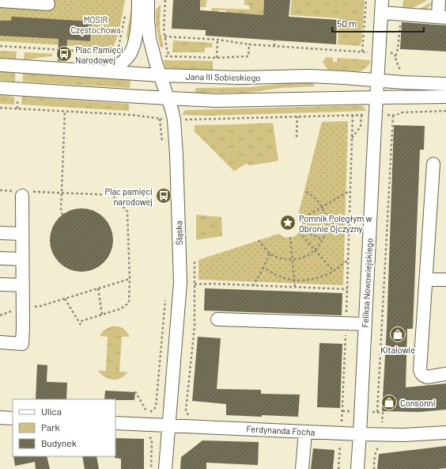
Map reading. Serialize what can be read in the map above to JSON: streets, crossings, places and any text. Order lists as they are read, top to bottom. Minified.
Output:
{"streets":{"street":["Jana III Sobieskiego","Śląska","Feliksa Nowowiejskiego","Ferdynanda Focha"]},"crossings":[["Jana III Sobieskiego","Śląska"],["Jana III Sobieskiego","Feliksa Nowowiejskiego"],["Śląska","Ferdynanda Focha"],["Feliksa Nowowiejskiego","Ferdynanda Focha"]],"parks":["MOSIR Częstochowa"],"places":{"bus stop":["Plac Pamięci Narodowej","Plac pamięci narodowej"],"place":["Pomnik Poległym w Obronie Ojczyzny"],"shop":["Kitalowie","Consonni"]},"legend":["Ulica","Park","Budynek"],"scale_bar":"50 m"}
